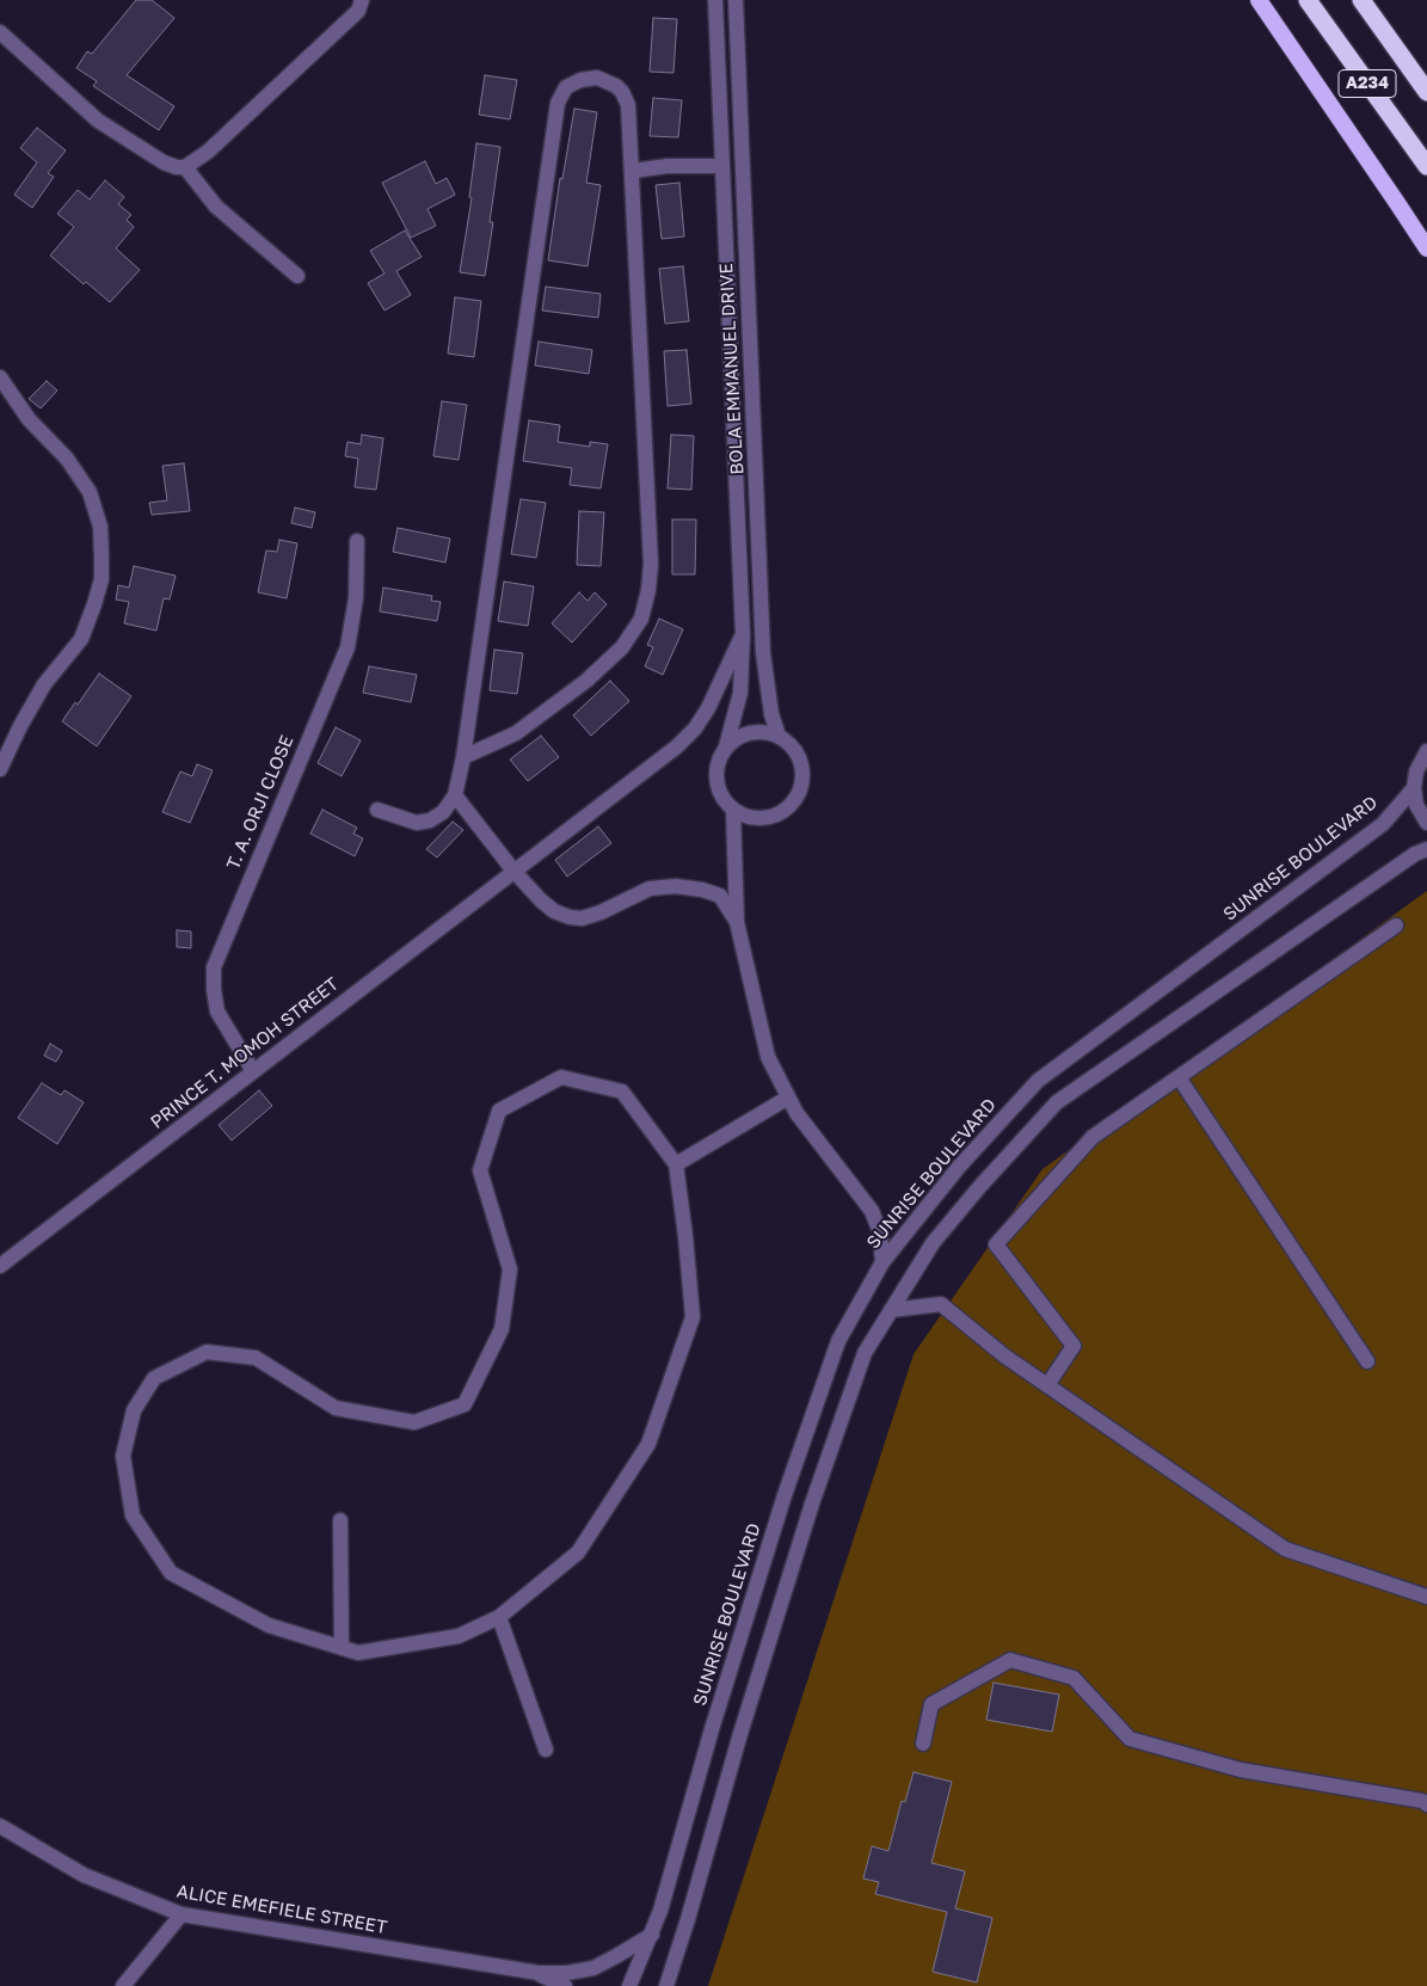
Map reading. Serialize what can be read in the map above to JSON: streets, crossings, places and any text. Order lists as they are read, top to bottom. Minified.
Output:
{"streets":{"highway":["A234"],"street":["BOLA EMMANUEL DRIVE","T. A. ORJI CLOSE","SUNRISE BOULEVARD","PRINCE T. MOMOH STREET","ALICE EMEFIELE STREET"]},"crossings":[["BOLA EMMANUEL DRIVE","PRINCE T. MOMOH STREET"],["T. A. ORJI CLOSE","PRINCE T. MOMOH STREET"],["SUNRISE BOULEVARD","ALICE EMEFIELE STREET"]]}
